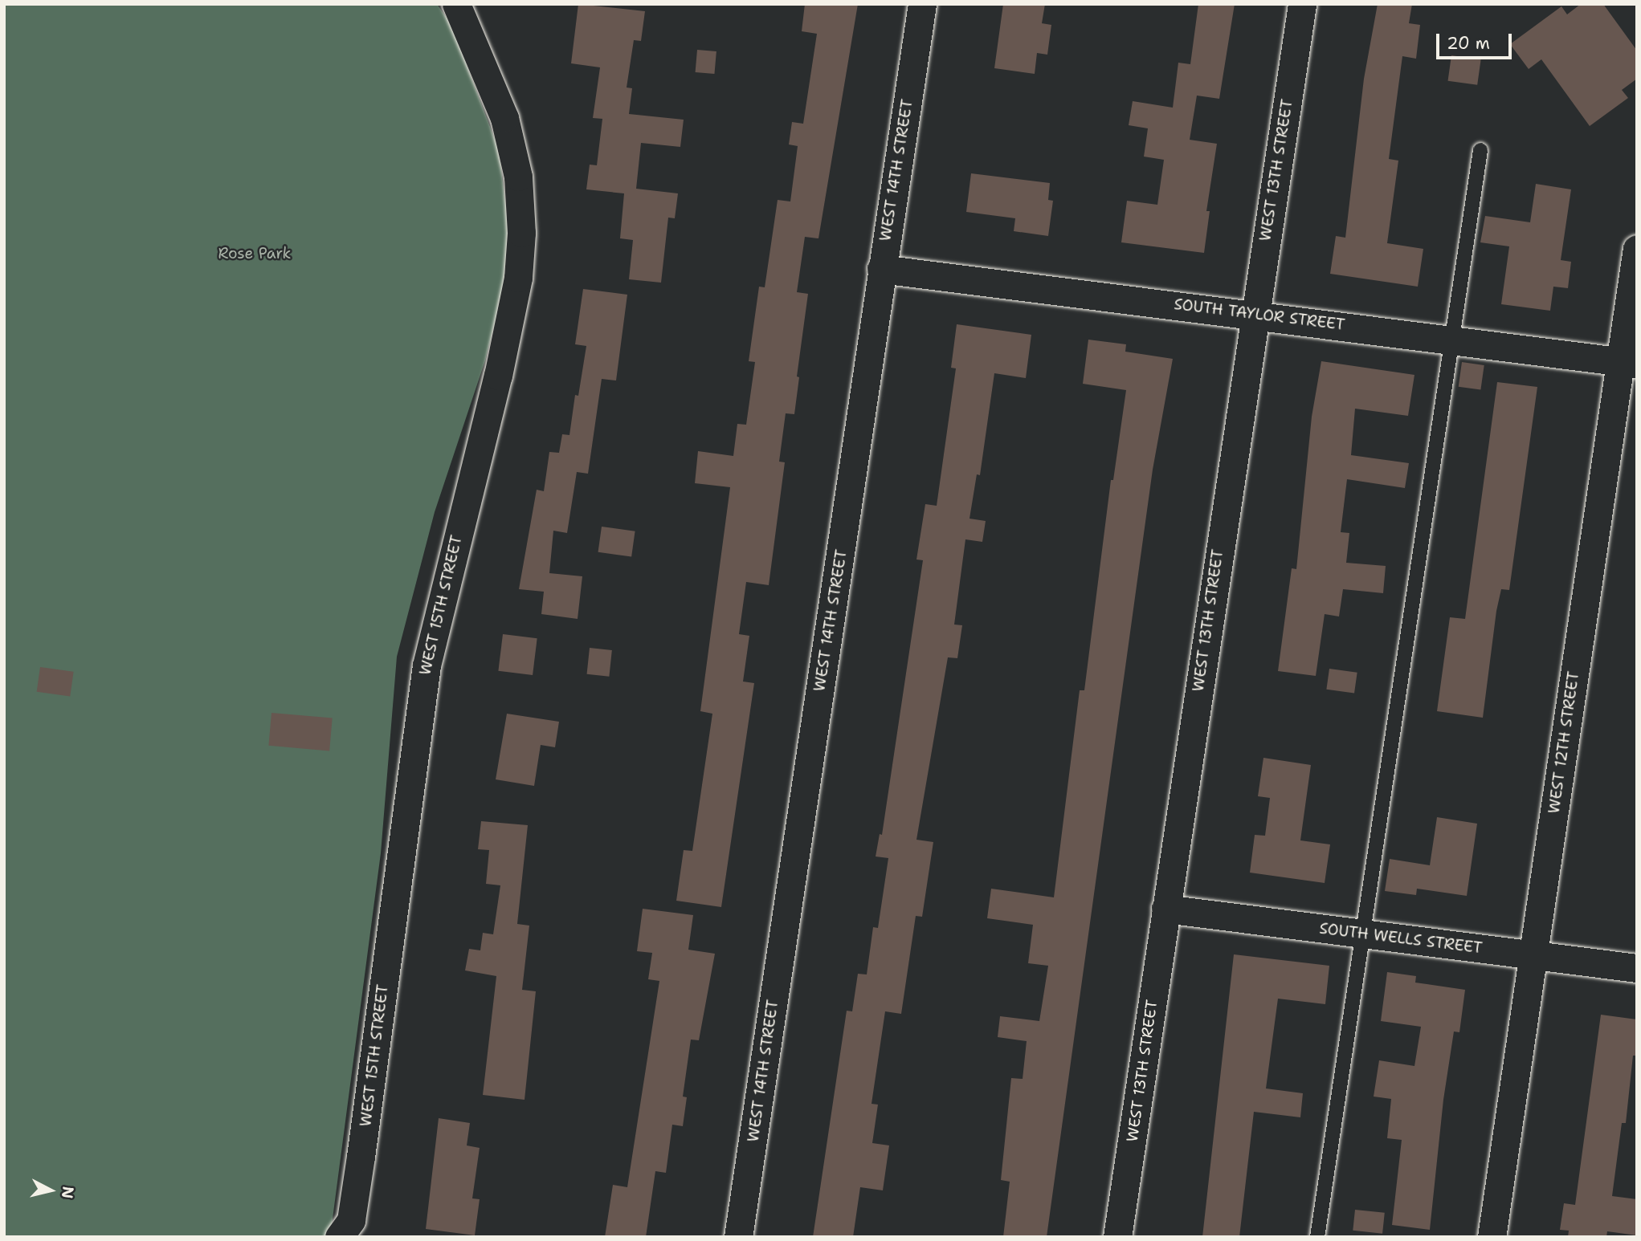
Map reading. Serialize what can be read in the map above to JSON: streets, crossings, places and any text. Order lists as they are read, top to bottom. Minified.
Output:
{"streets":{"street":["WEST 14TH STREET","WEST 13TH STREET","SOUTH TAYLOR STREET","WEST 15TH STREET","WEST 12TH STREET","SOUTH WELLS STREET"]},"crossings":[["WEST 14TH STREET","SOUTH TAYLOR STREET"],["WEST 13TH STREET","SOUTH TAYLOR STREET"],["WEST 13TH STREET","SOUTH WELLS STREET"],["SOUTH TAYLOR STREET","WEST 12TH STREET"],["WEST 12TH STREET","SOUTH WELLS STREET"]],"parks":["Rose Park"],"scale_bar":"20 m","north":"right"}
